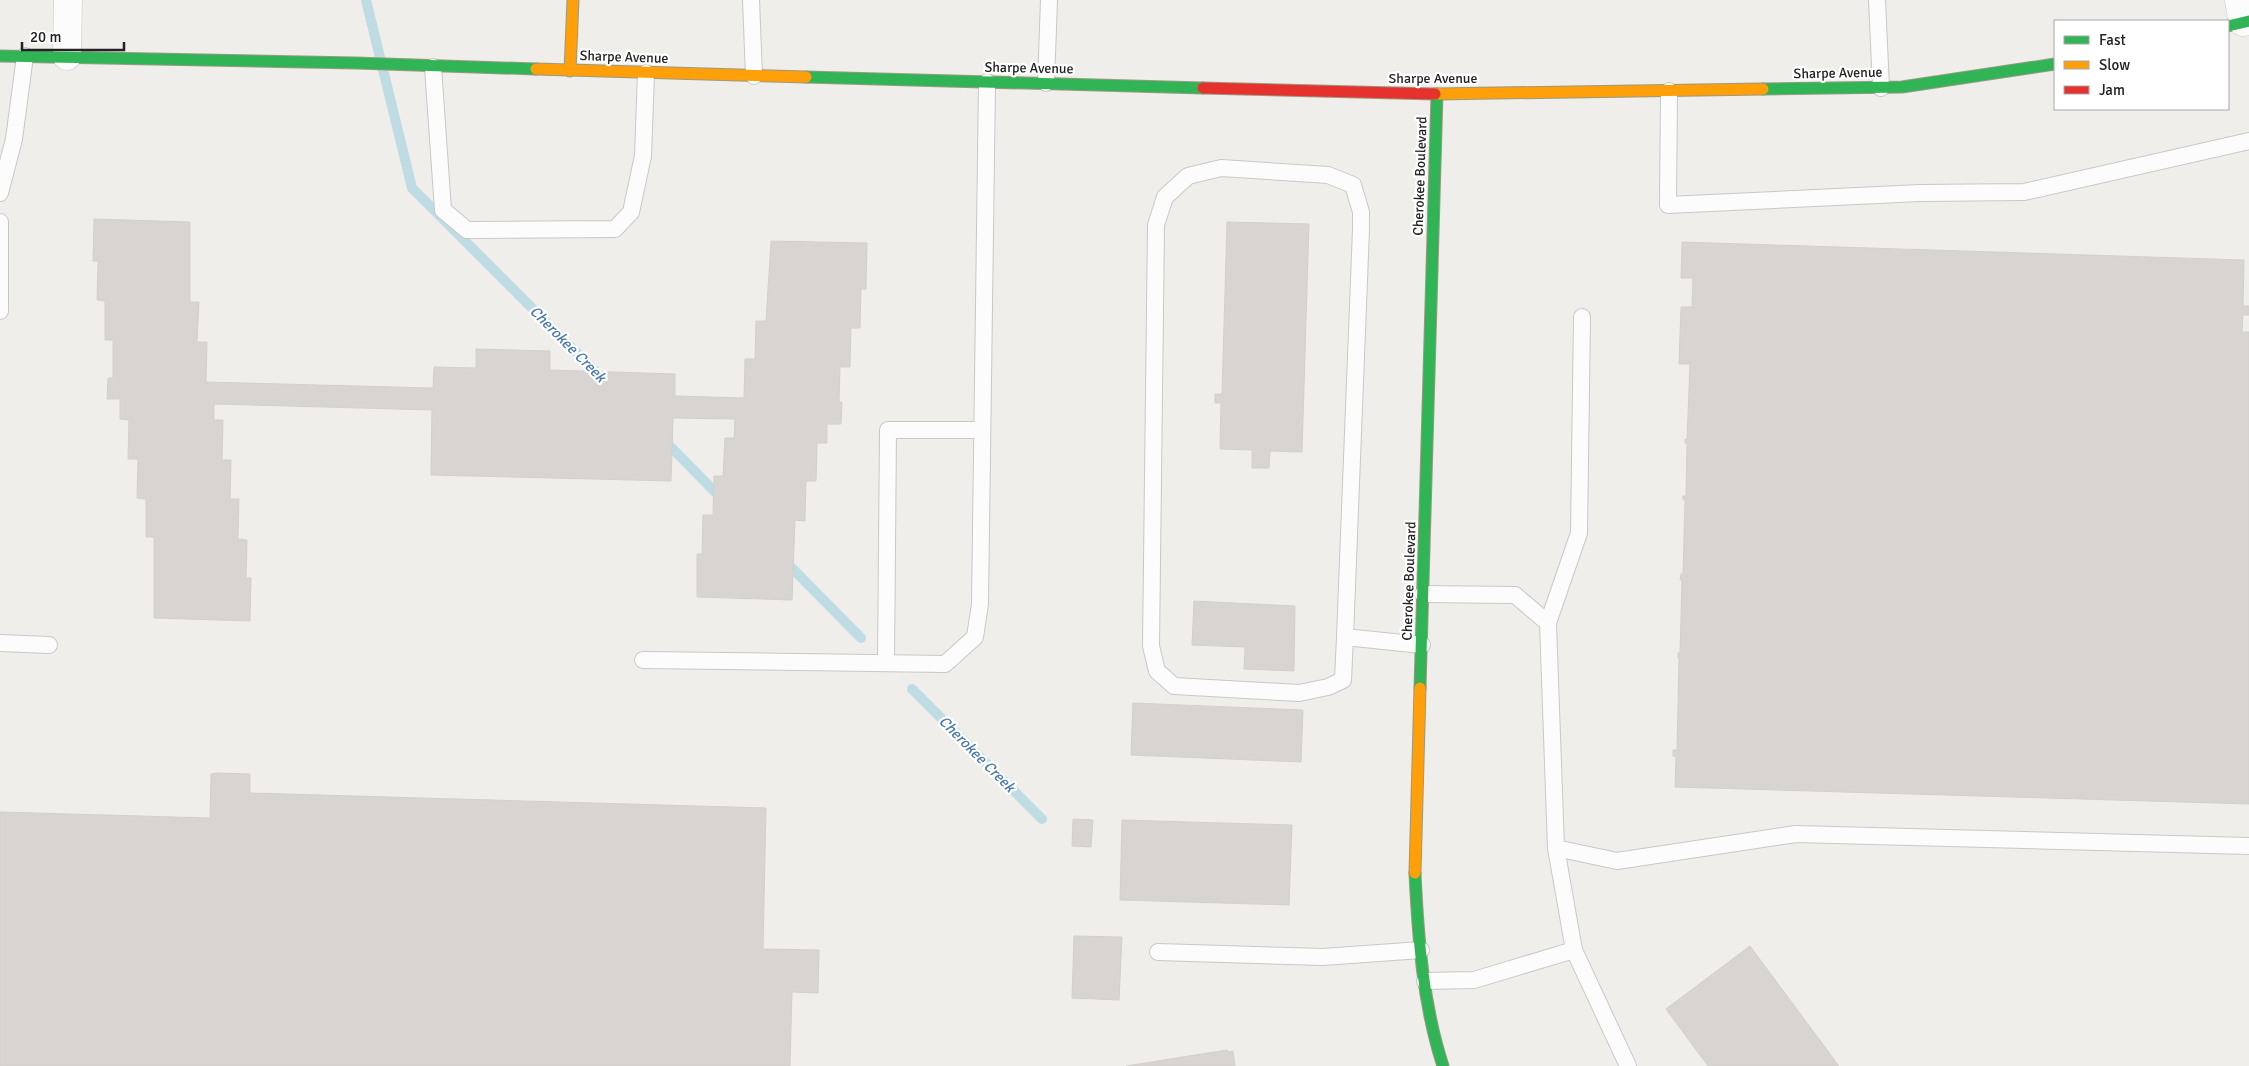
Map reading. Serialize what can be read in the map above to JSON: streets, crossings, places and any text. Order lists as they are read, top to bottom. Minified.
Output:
{"streets":{"street":["Sharpe Avenue","Cherokee Boulevard"]},"crossings":[["Sharpe Avenue","Cherokee Boulevard"]],"water":["Cherokee Creek"],"legend":["Fast","Slow","Jam"],"scale_bar":"20 m"}
